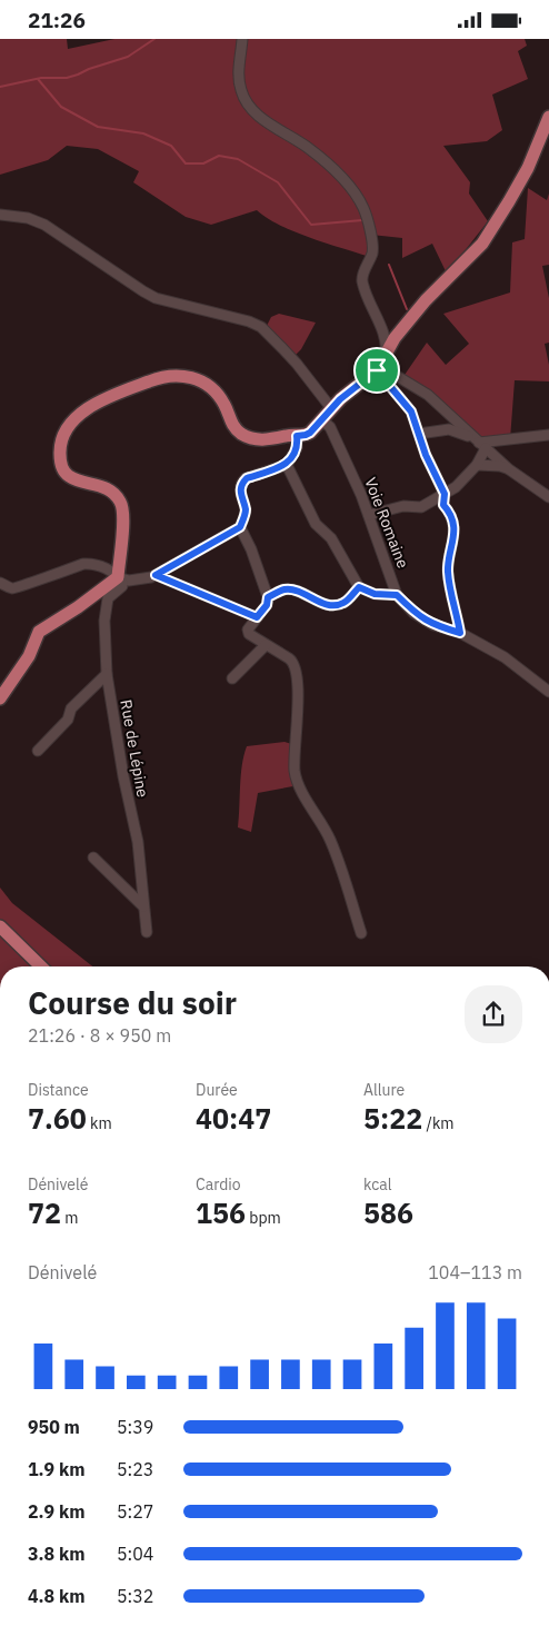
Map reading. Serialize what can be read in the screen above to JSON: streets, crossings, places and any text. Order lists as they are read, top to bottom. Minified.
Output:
{"streets":{"street":["Voie Romaine","Rue de Lépine"]},"page":{"status":"21:26","heading":["Course du soir","21:26 · 8 × 950 m"],"stats":[["Distance","7.60 km"],["Durée","40:47"],["Allure","5:22 /km"],["Dénivelé","72 m"],["Cardio","156 bpm"],["kcal","586"]],"chart":["Dénivelé","104–113 m"],"list":[{"name":"950 m","note":"5:39"},{"name":"1.9 km","note":"5:23"},{"name":"2.9 km","note":"5:27"},{"name":"3.8 km","note":"5:04"},{"name":"4.8 km","note":"5:32"}]}}
